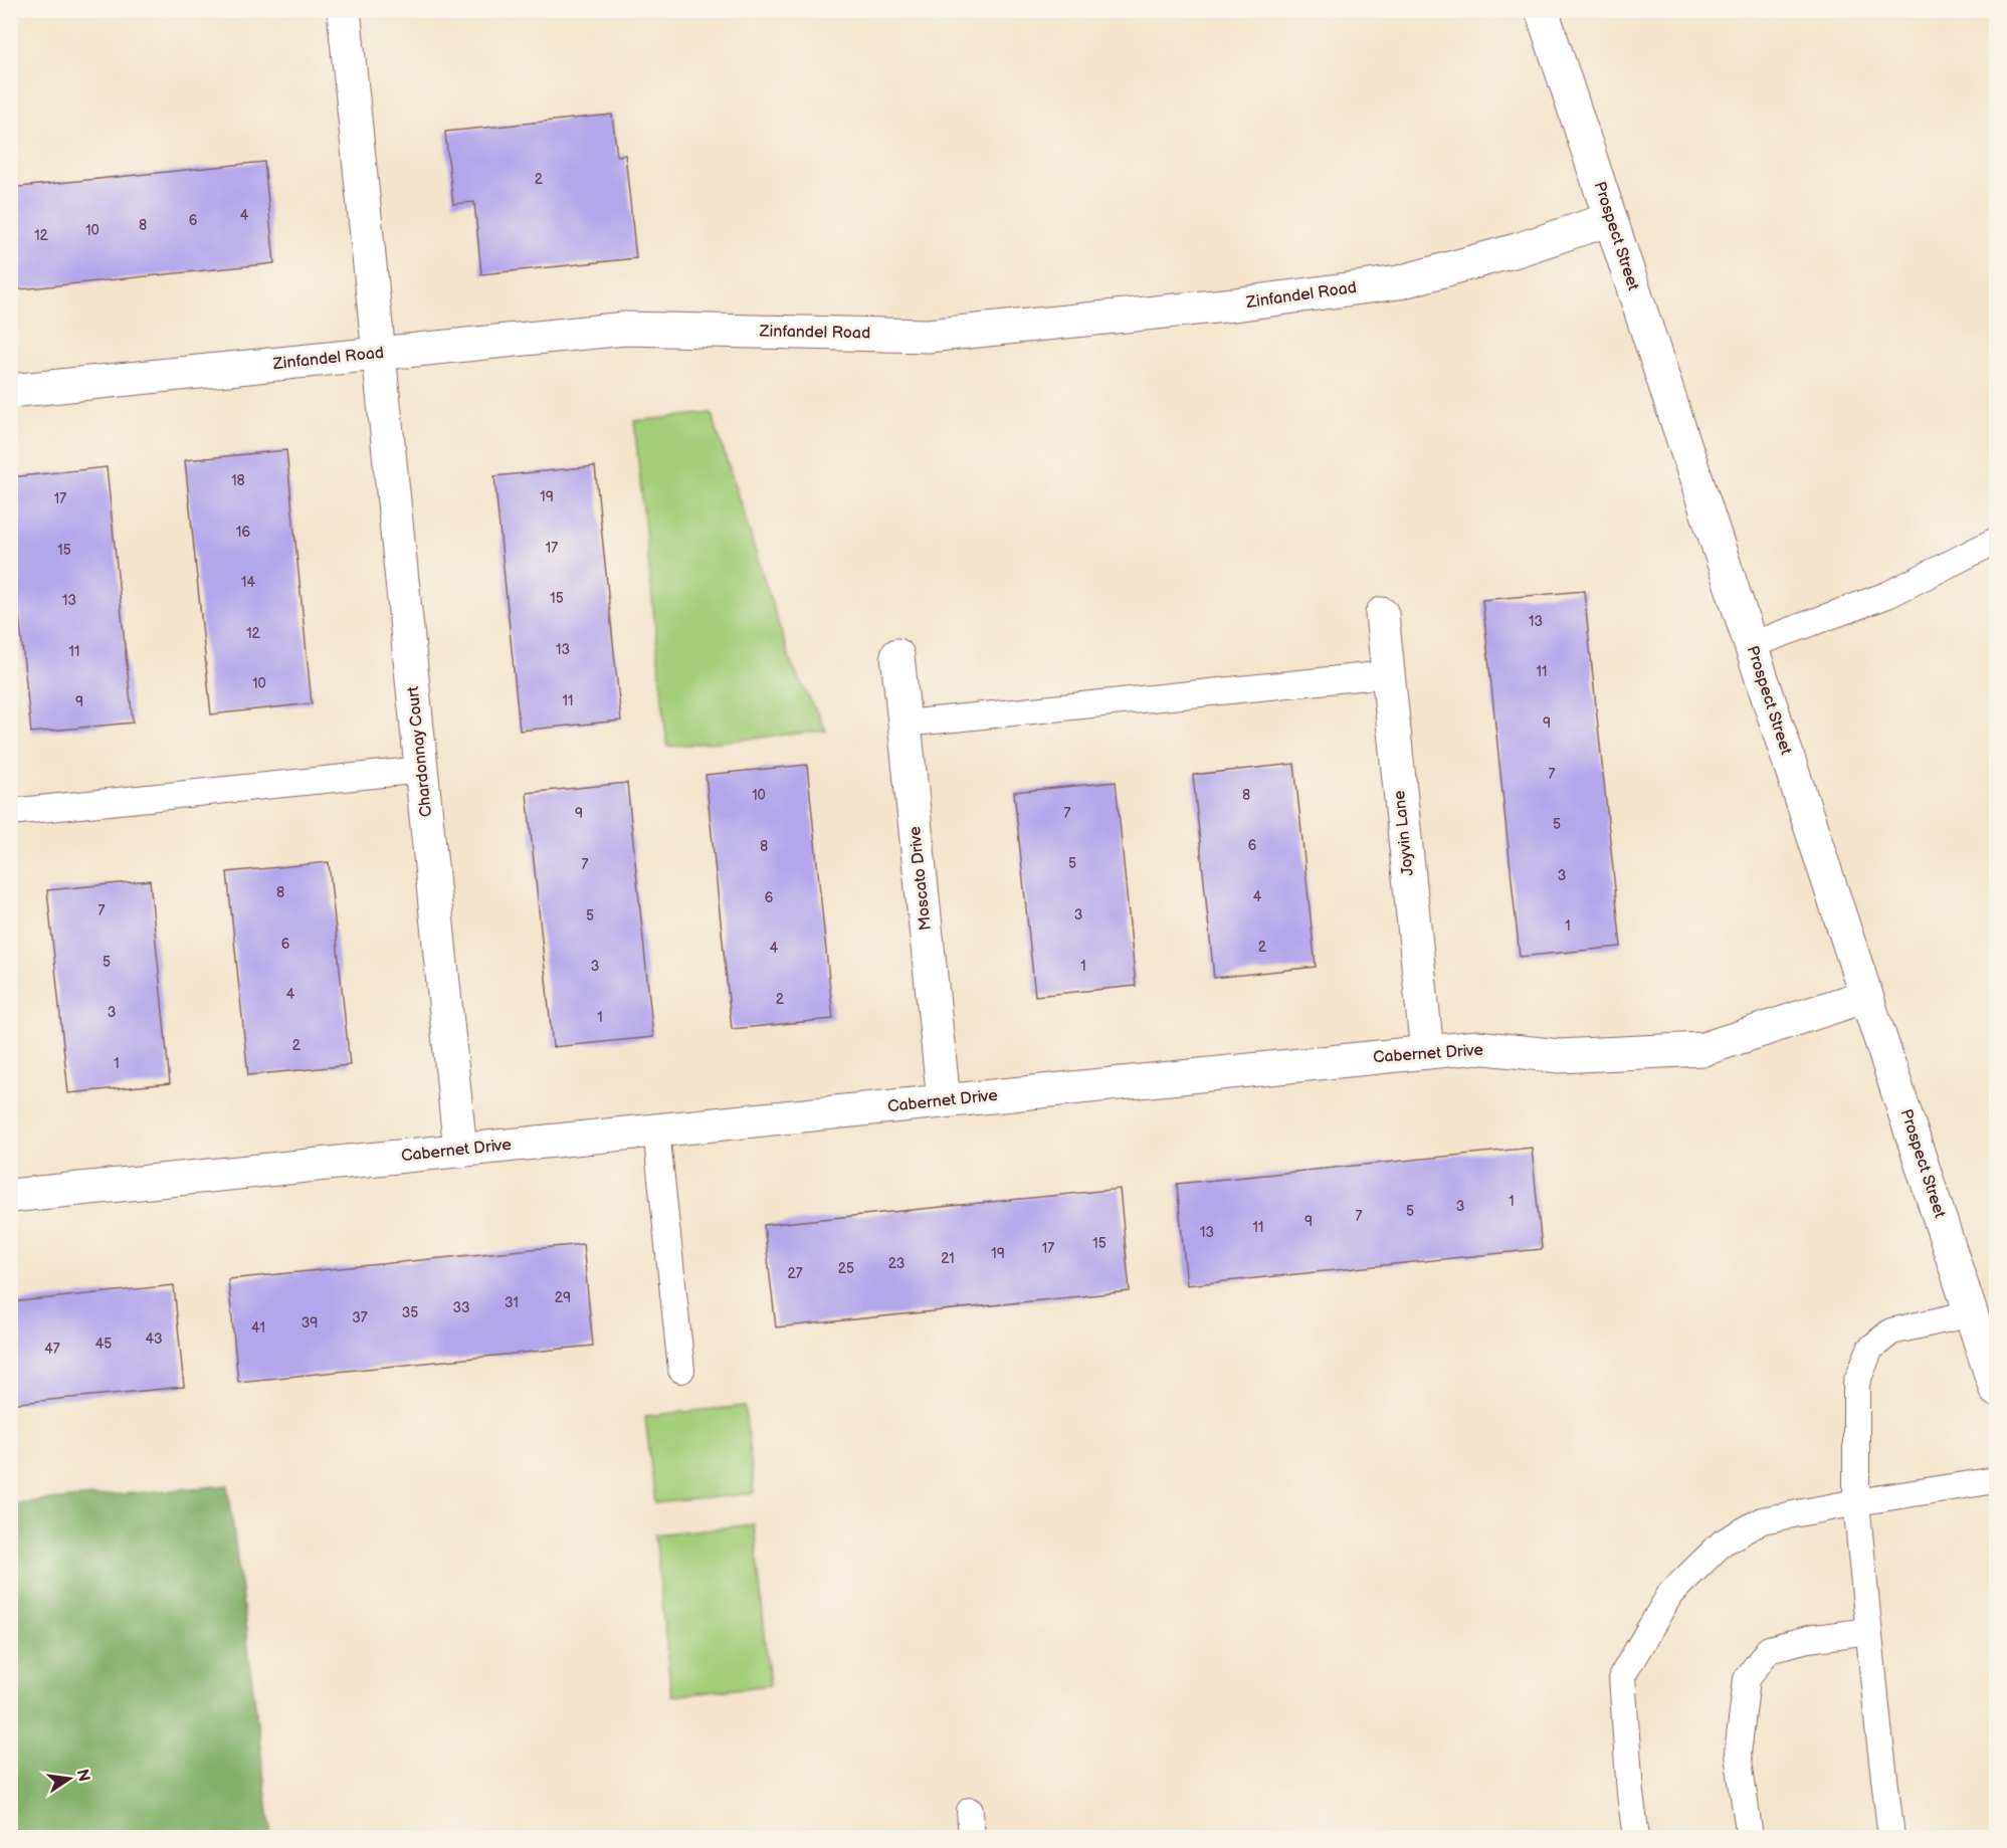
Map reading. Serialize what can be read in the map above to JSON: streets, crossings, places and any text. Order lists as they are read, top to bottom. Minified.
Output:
{"streets":{"street":["Prospect Street","Zinfandel Road","Chardonnay Court","Joyvin Lane","Moscato Drive","Cabernet Drive"]},"crossings":[["Prospect Street","Zinfandel Road"],["Prospect Street","Cabernet Drive"],["Zinfandel Road","Chardonnay Court"],["Chardonnay Court","Cabernet Drive"],["Joyvin Lane","Cabernet Drive"],["Moscato Drive","Cabernet Drive"]],"house_numbers":["2","4","6","8","10","12","18","19","17","16","17","15","14","15","13","13","12","13","11","11","10","11","9","9","7","10","8","9","7","5","6","8","5","7","3","8","4","6","7","3","5","1","6","2","4","5","3","1","4","2","3","1","2","1","1","3","5","7","9","11","13","15","17","19","21","23","25","27","29","31","33","35","37","39","41","43","45","47"],"north":"right"}
